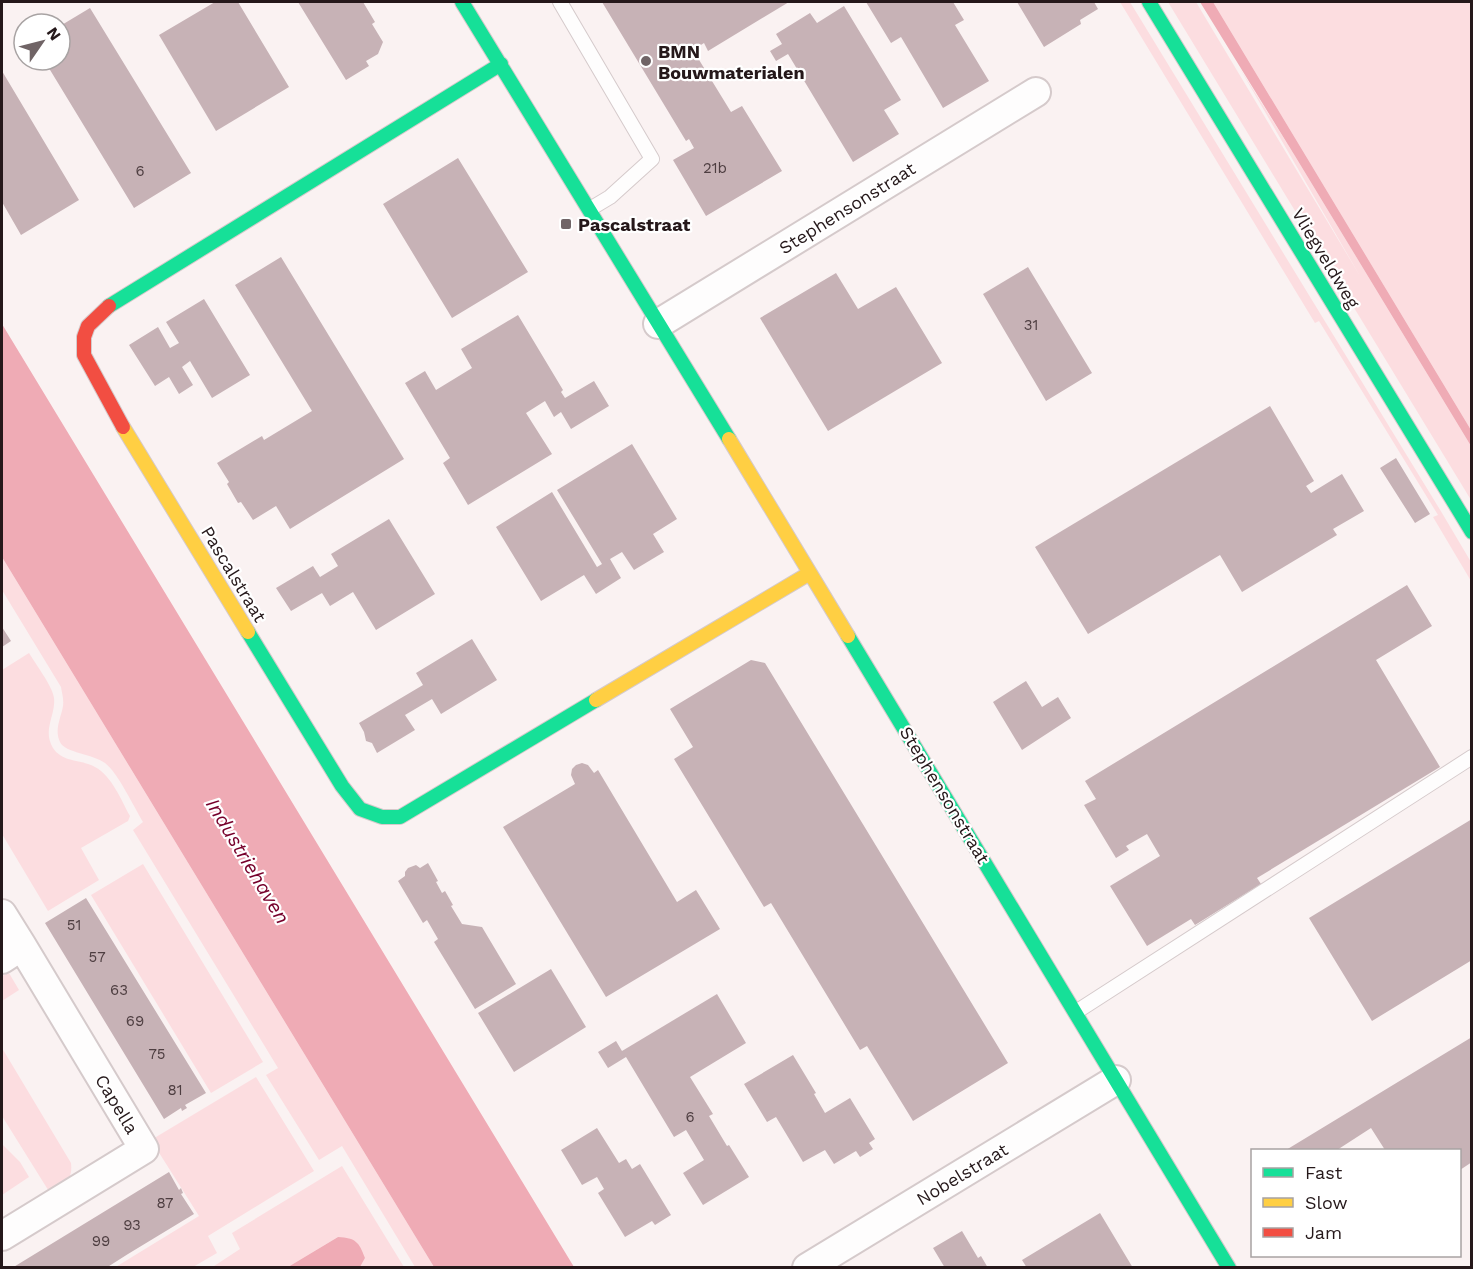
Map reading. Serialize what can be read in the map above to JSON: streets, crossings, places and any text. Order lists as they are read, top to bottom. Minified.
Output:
{"streets":{"street":["Stephensonstraat","Vliegveldweg","Pascalstraat","Capella","Nobelstraat"]},"crossings":[["Stephensonstraat","Pascalstraat"],["Stephensonstraat","Nobelstraat"]],"water":["Industriehaven"],"places":{"other":["BMN Bouwmaterialen"],"transit":["Pascalstraat"]},"house_numbers":["21b","6","31","51","57","63","69","75","81","6","87","93","99"],"legend":["Fast","Slow","Jam"],"north":"top right"}
